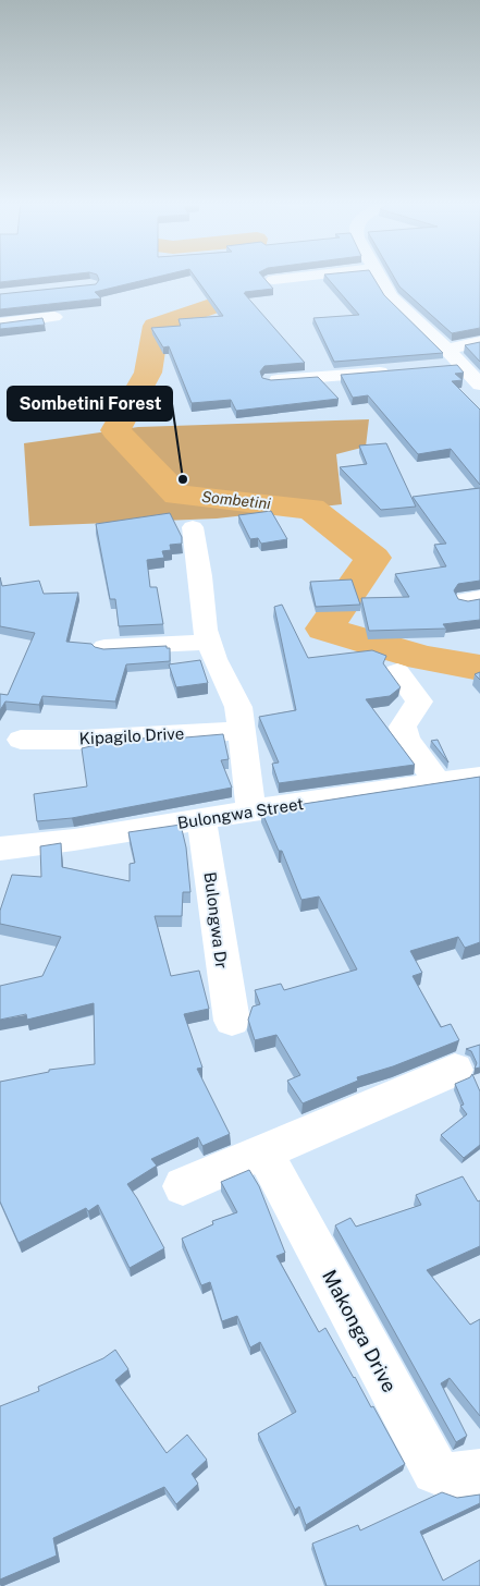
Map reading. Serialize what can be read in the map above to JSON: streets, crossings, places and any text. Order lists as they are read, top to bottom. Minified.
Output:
{"streets":{"street":["Kipagilo Drive","Bulongwa Street","Bulongwa Dr","Makonga Drive"]},"crossings":[["Bulongwa Street","Bulongwa Dr"]],"water":["Sombetini"],"places":["Sombetini Forest"]}
